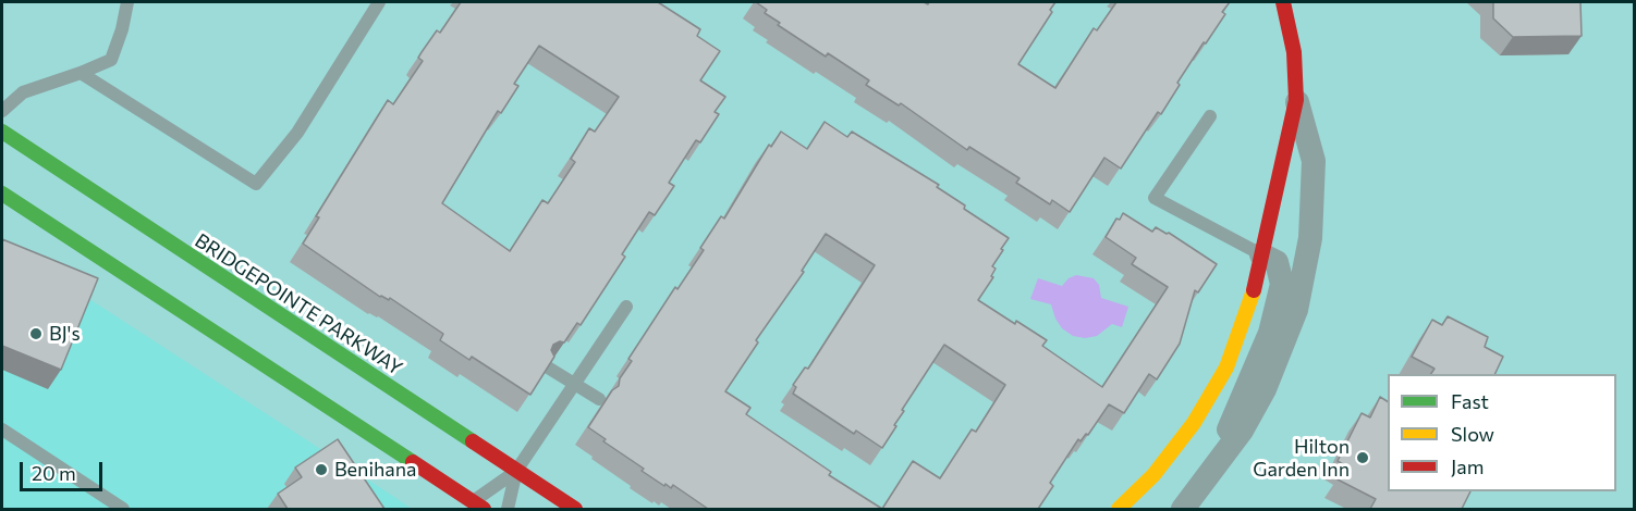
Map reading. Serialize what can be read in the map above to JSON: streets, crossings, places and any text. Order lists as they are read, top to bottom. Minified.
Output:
{"streets":{"main road":["BRIDGEPOINTE PARKWAY"]},"places":["BJ's","Hilton Garden Inn","Benihana"],"legend":["Fast","Slow","Jam"],"scale_bar":"20 m"}
